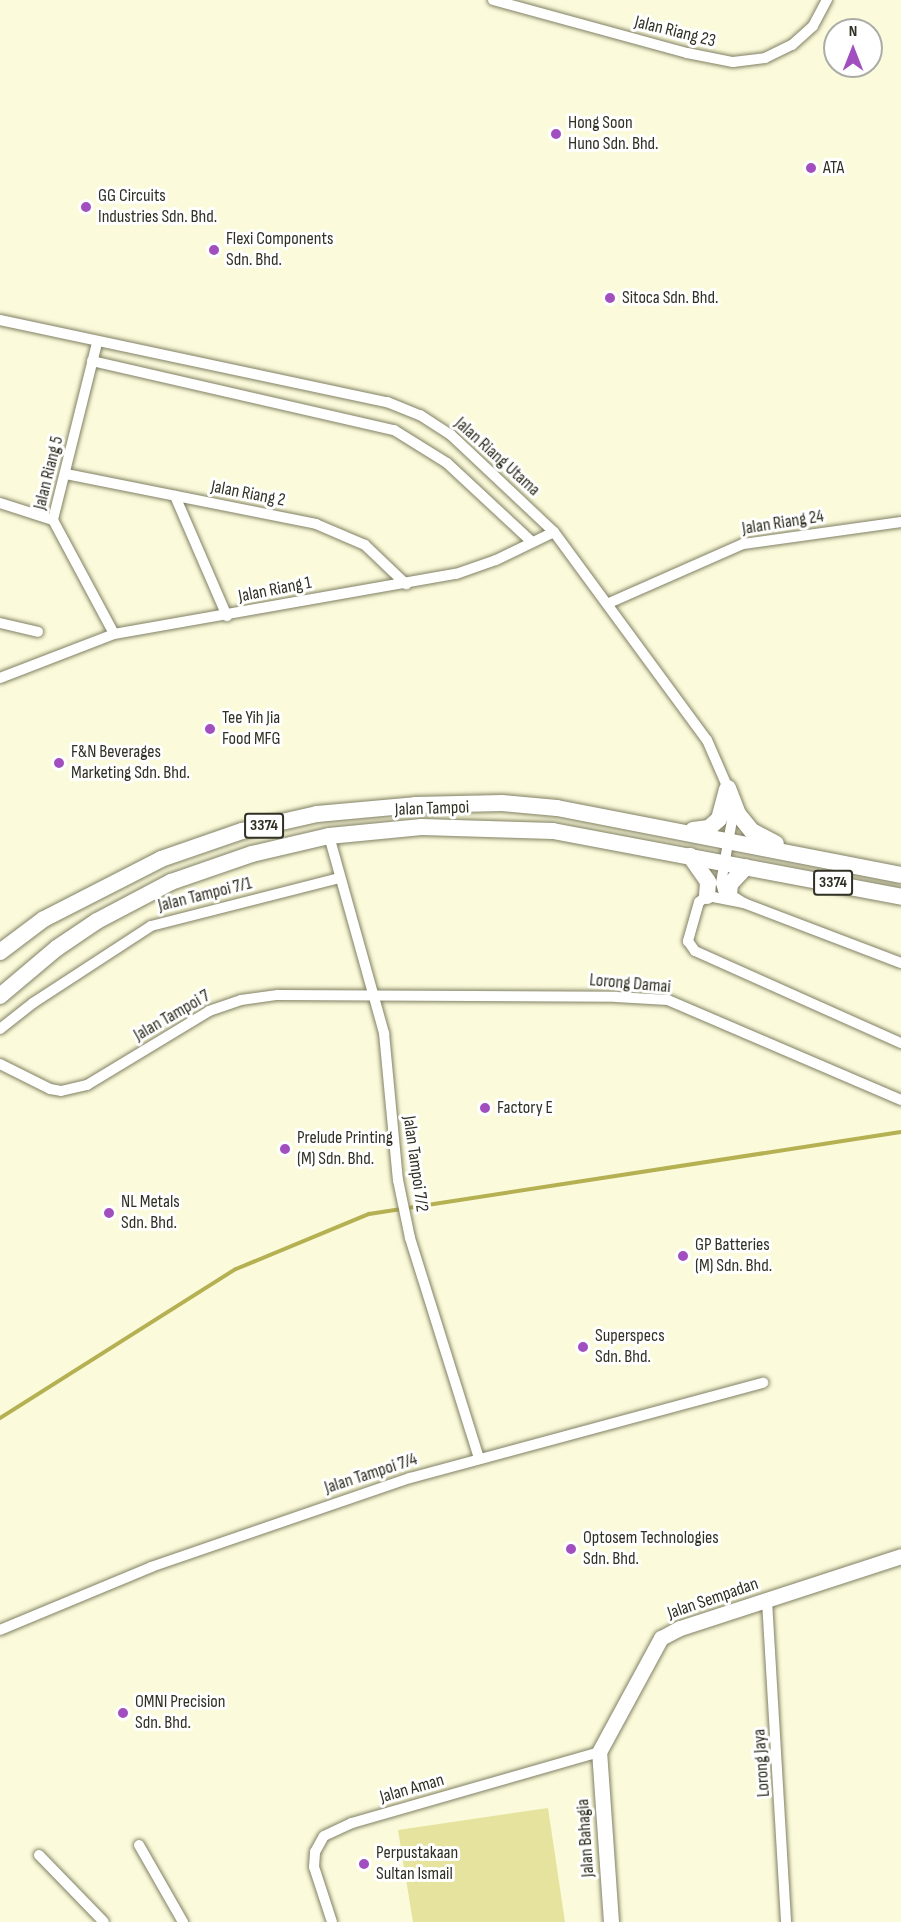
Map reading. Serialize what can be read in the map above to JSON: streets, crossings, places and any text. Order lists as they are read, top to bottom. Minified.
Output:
{"streets":{"main road":["Jalan Tampoi","3374"],"street":["Jalan Riang 23","Jalan Riang Utama","Jalan Riang 5","Jalan Riang 2","Jalan Riang 24","Jalan Riang 1","Jalan Tampoi 7/1","Lorong Damai","Jalan Tampoi 7","Jalan Tampoi 7/2","Jalan Tampoi 7/4","Jalan Sempadan","Lorong Jaya","Jalan Aman","Jalan Bahagia"]},"crossings":[["Jalan Riang Utama","Jalan Riang 5"],["Jalan Riang Utama","Jalan Riang 24"],["Jalan Riang Utama","Jalan Riang 1"],["Jalan Riang Utama","Jalan Tampoi"],["Jalan Riang 5","Jalan Riang 2"],["Jalan Riang 5","Jalan Riang 1"],["Jalan Riang 2","Jalan Riang 1"],["Jalan Tampoi","Jalan Tampoi 7/2"],["Jalan Tampoi 7/1","Jalan Tampoi 7/2"],["Lorong Damai","Jalan Tampoi 7"],["Lorong Damai","Jalan Tampoi 7/2"],["Jalan Tampoi 7","Jalan Tampoi 7/2"],["Jalan Tampoi 7/2","Jalan Tampoi 7/4"],["Jalan Sempadan","Lorong Jaya"],["Jalan Sempadan","Jalan Aman"],["Jalan Sempadan","Jalan Bahagia"],["Jalan Aman","Jalan Bahagia"]],"places":["Hong Soon Huno Sdn. Bhd.","ATA","GG Circuits Industries Sdn. Bhd.","Flexi Components Sdn. Bhd.","Sitoca Sdn. Bhd.","Tee Yih Jia Food MFG","F&N Beverages Marketing Sdn. Bhd.","Factory E","Prelude Printing (M) Sdn. Bhd.","NL Metals Sdn. Bhd.","GP Batteries (M) Sdn. Bhd.","Superspecs Sdn. Bhd.","Optosem Technologies Sdn. Bhd.","OMNI Precision Sdn. Bhd.","Perpustakaan Sultan Ismail"],"north":"top"}
